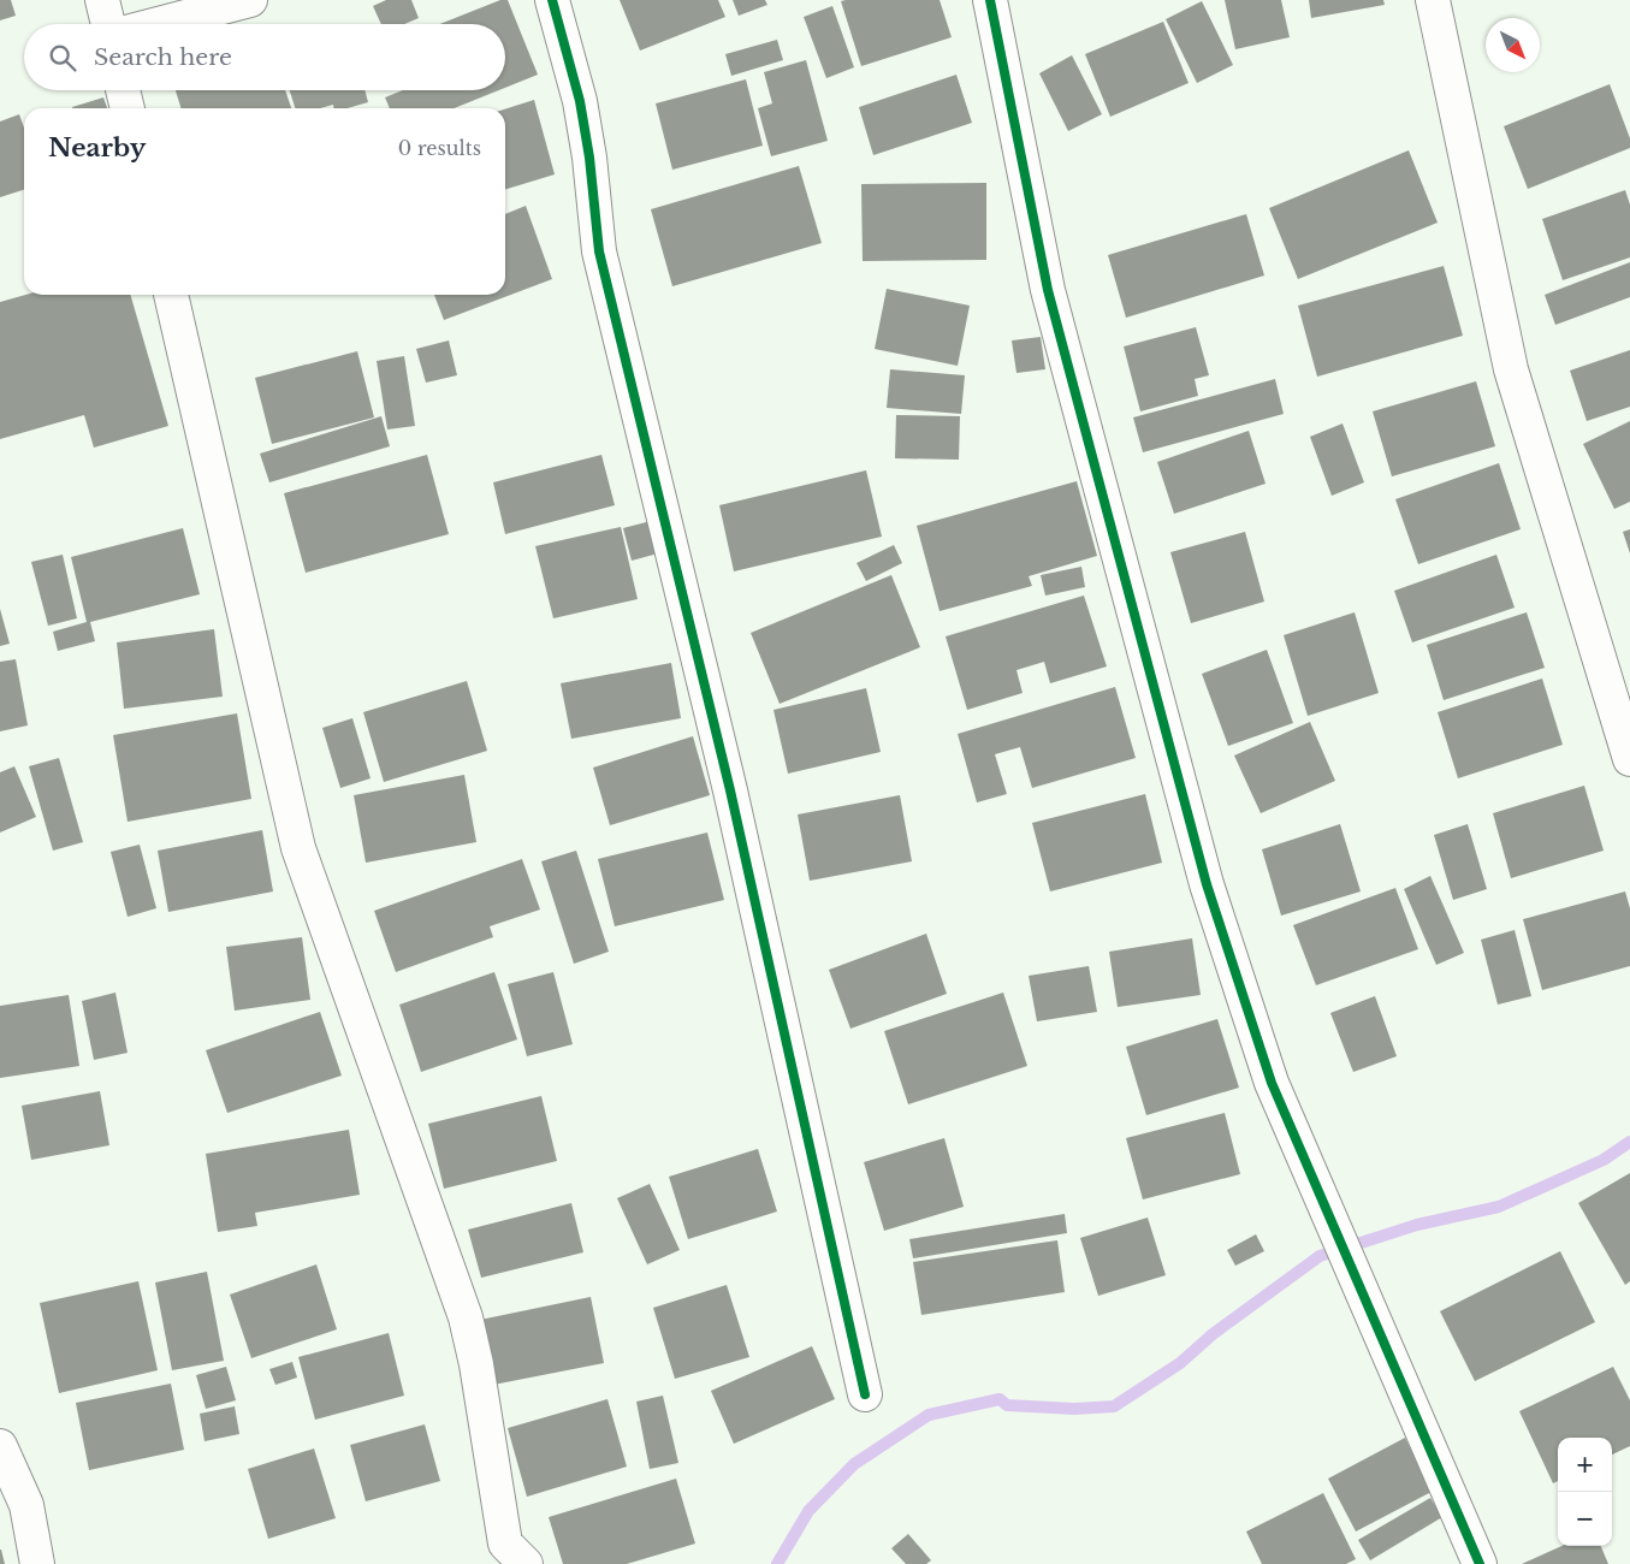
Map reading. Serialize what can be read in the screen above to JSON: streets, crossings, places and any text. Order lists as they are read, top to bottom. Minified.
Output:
{"north":"bottom right","page":{"search":"Search here","heading":["Nearby","0 results"],"map_buttons":["+","−"]}}
